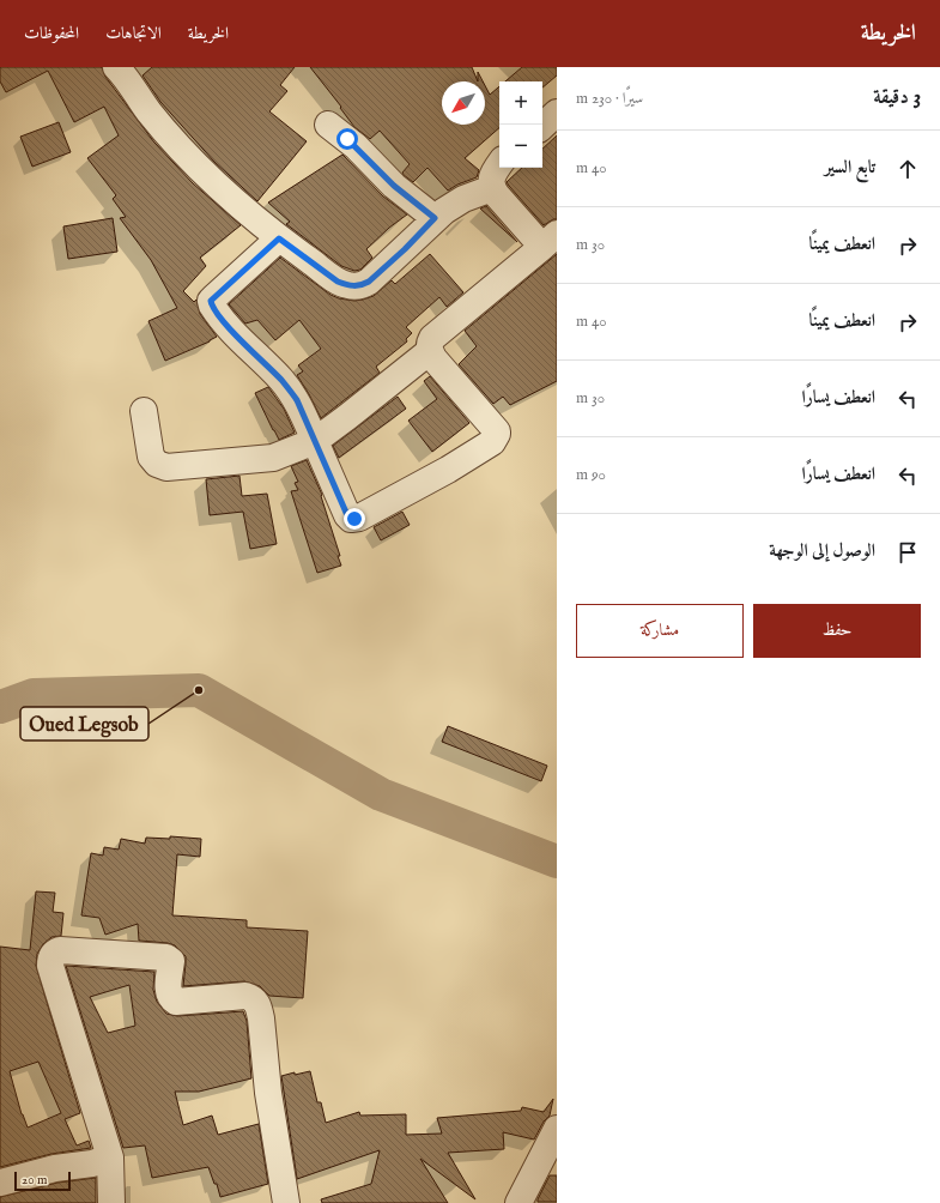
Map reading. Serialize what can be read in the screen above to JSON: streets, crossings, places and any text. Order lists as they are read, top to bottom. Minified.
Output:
{"places":["Oued Legsob"],"scale_bar":"20 m","north":"bottom left","page":{"header":"الخريطة","nav":["الخريطة","الاتجاهات","المحفوظات"],"heading":["3 دقيقة","سيرًا · 230 m"],"map_buttons":["+","−"],"list":[["تابع السير","40 m"],["انعطف يمينًا","30 m"],["انعطف يمينًا","40 m"],["انعطف يسارًا","30 m"],["انعطف يسارًا","90 m"],"الوصول إلى الوجهة"],"buttons":["حفظ","مشاركة"],"scale":"20 m"}}
